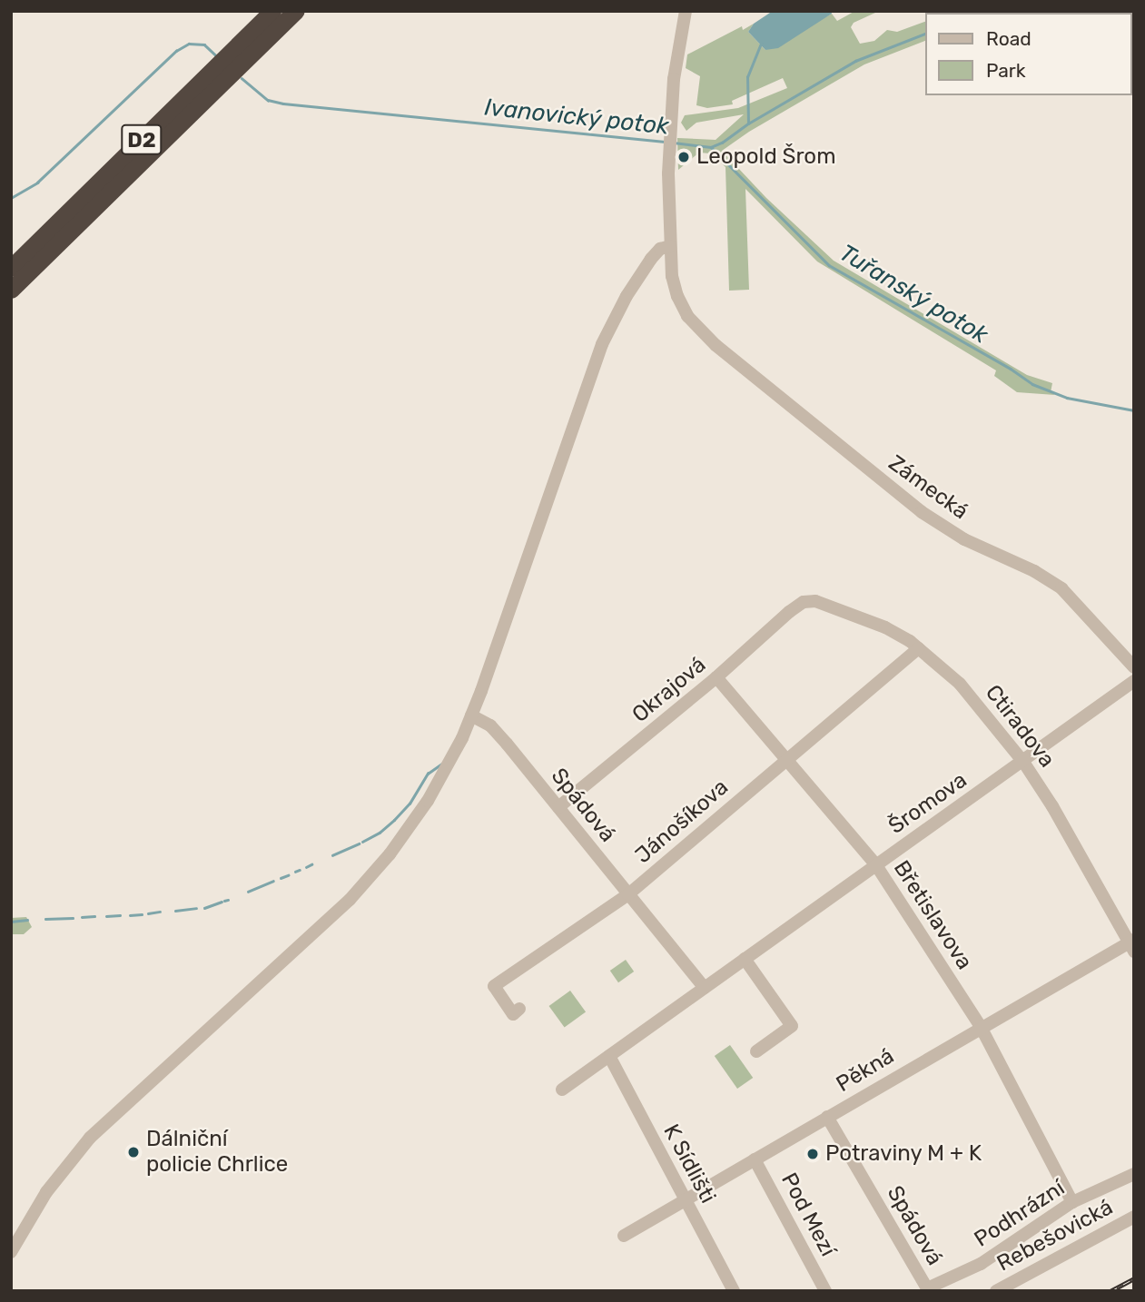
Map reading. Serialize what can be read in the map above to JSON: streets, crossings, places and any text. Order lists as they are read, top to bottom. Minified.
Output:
{"streets":{"highway":["D2"],"street":["Zámecká","Okrajová","Ctiradova","Šromova","Spádová","Jánošíkova","Břetislavova","Pěkná","K Sídlišti","Podhrázní","Pod Mezí","Rebešovická"]},"crossings":[["Okrajová","Ctiradova"],["Okrajová","Spádová"],["Okrajová","Břetislavova"],["Ctiradova","Šromova"],["Ctiradova","Jánošíkova"],["Ctiradova","Pěkná"],["Šromova","Spádová"],["Šromova","Břetislavova"],["Šromova","K Sídlišti"],["Spádová","Jánošíkova"],["Spádová","Pěkná"],["Spádová","Podhrázní"],["Jánošíkova","Břetislavova"],["Břetislavova","Pěkná"],["Břetislavova","Podhrázní"],["Pěkná","K Sídlišti"],["Pěkná","Pod Mezí"]],"water":["Ivanovický potok","Tuřanský potok"],"places":["Leopold Šrom","Dálniční policie Chrlice","Potraviny M + K"],"legend":["Road","Park"]}
